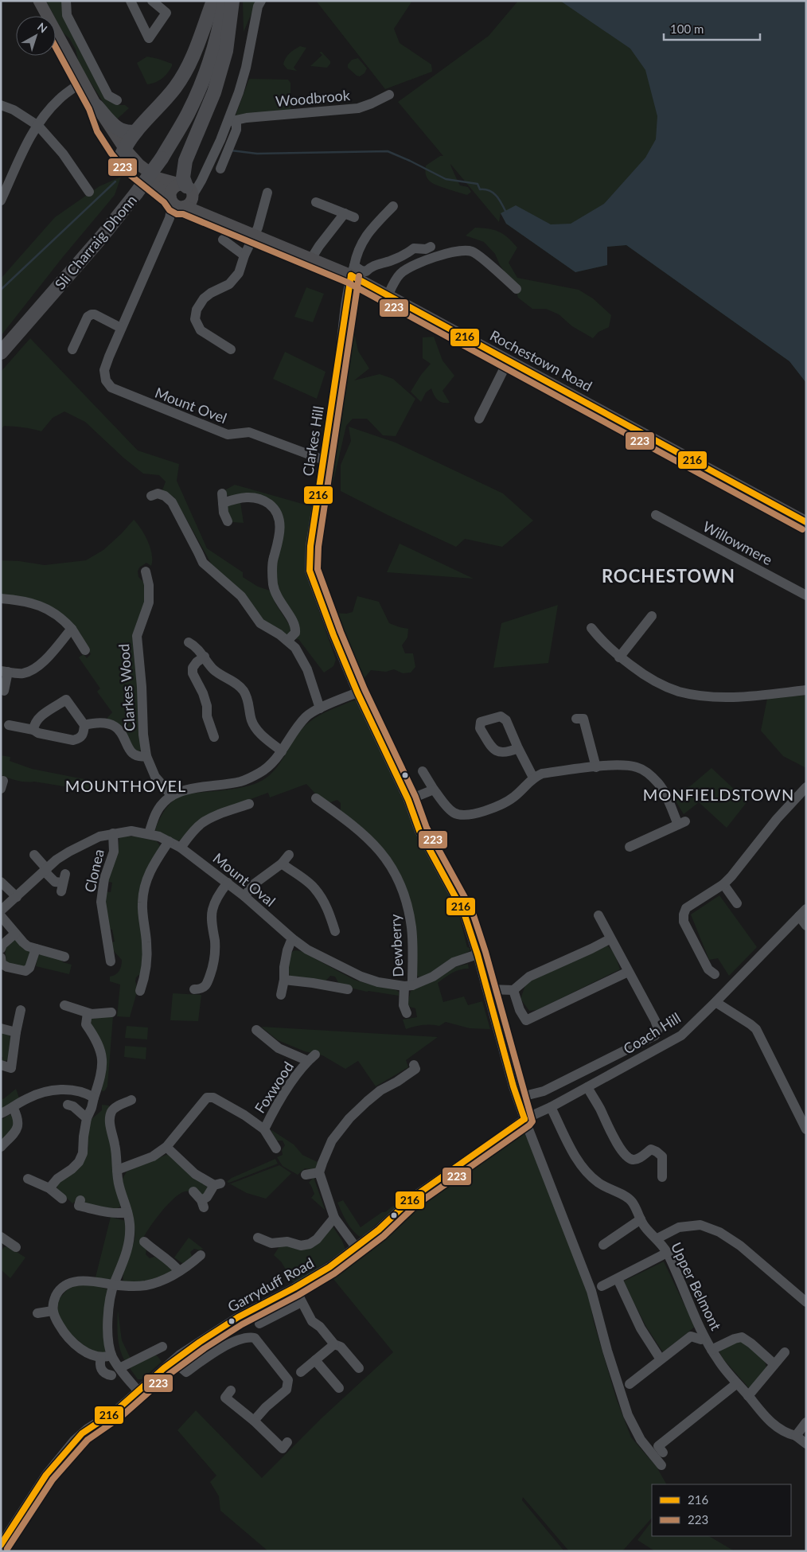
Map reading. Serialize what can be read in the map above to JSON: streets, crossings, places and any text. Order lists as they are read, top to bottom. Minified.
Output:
{"streets":{"highway":["Sli Charraig Dhonn"],"main road":["Rochestown Road"],"street":["Woodbrook","Mount Ovel","Clarkes Hill","Willowmere","Clarkes Wood","Clonea","Mount Oval","Dewberry","Coach Hill","Foxwood","Garryduff Road","Upper Belmont"]},"crossings":[["Woodbrook","Mount Ovel"],["Rochestown Road","Mount Ovel"],["Rochestown Road","Clarkes Hill"],["Mount Ovel","Clarkes Hill"],["Clarkes Hill","Coach Hill"],["Clarkes Hill","Garryduff Road"],["Clonea","Mount Oval"],["Mount Oval","Dewberry"],["Coach Hill","Garryduff Road"],["Coach Hill","Upper Belmont"]],"districts":["ROCHESTOWN","MOUNTHOVEL","MONFIELDSTOWN"],"lines":["transit line 223","transit line 216"],"legend":["216","223"],"scale_bar":"100 m","north":"top right"}
